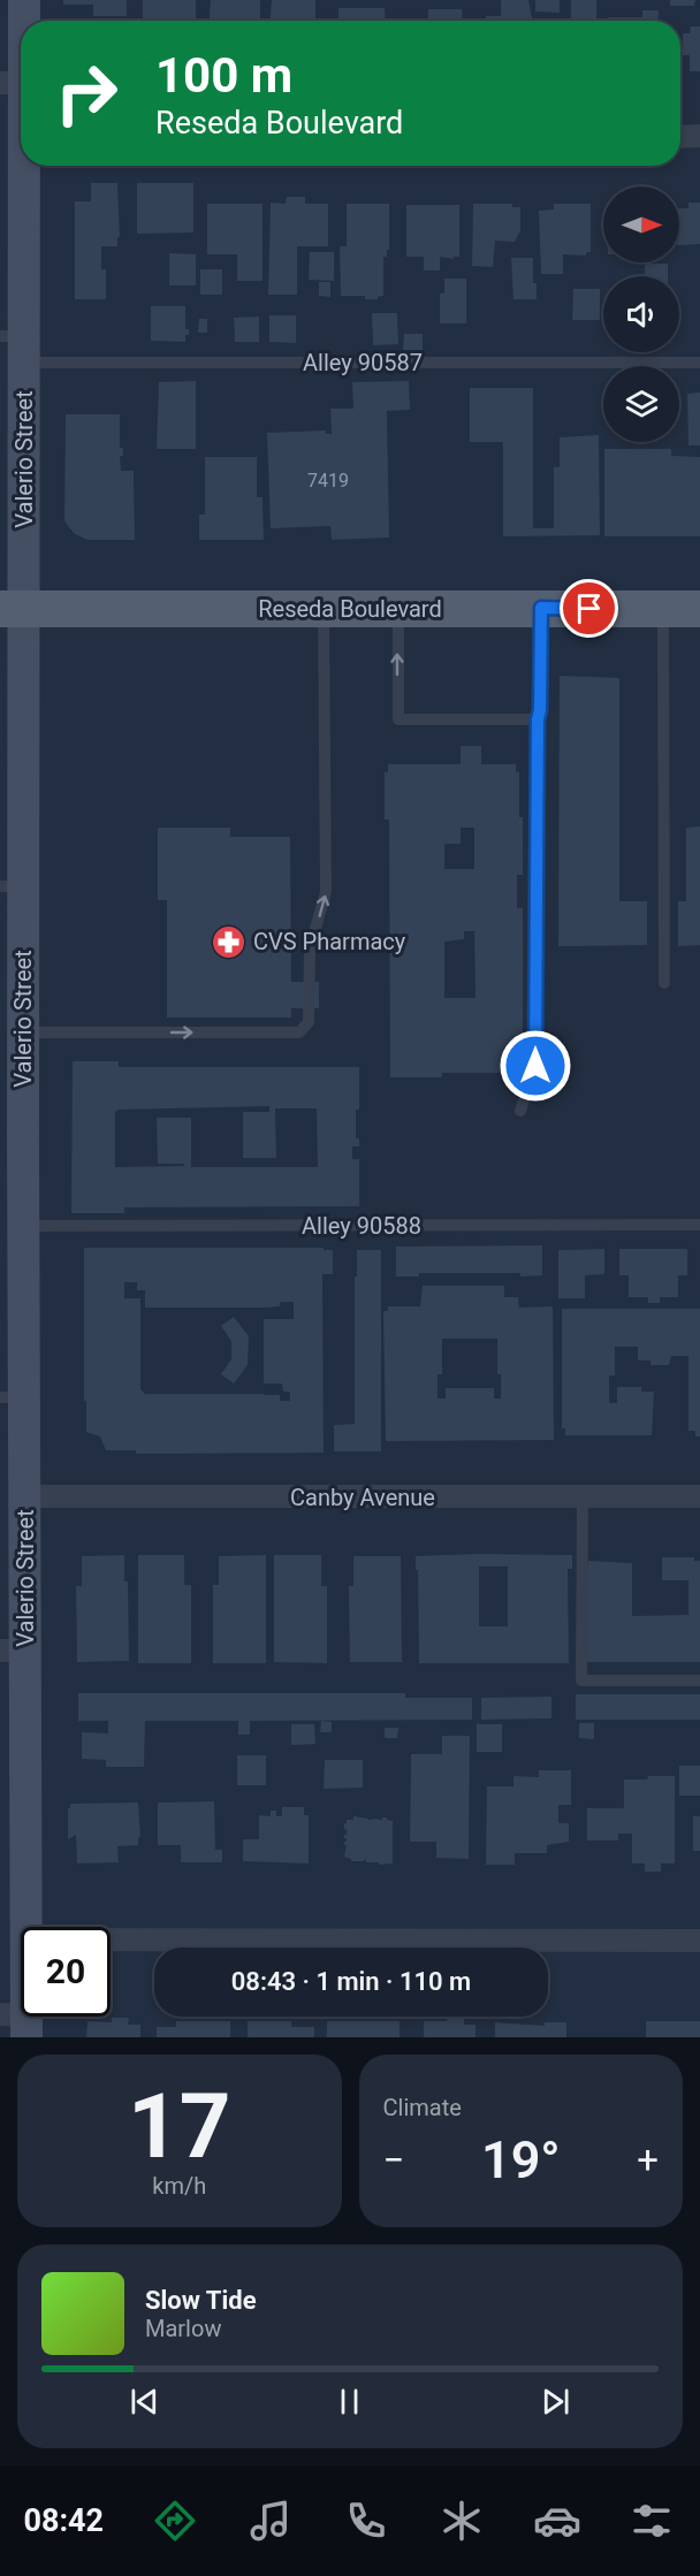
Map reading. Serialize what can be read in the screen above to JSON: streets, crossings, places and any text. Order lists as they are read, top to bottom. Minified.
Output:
{"streets":{"main road":["Reseda Boulevard"],"street":["Valerio Street","Canby Avenue"],"lane":["Alley 90587","Alley 90588"]},"crossings":[["Alley 90587","Valerio Street"],["Valerio Street","Reseda Boulevard"],["Valerio Street","Alley 90588"],["Valerio Street","Canby Avenue"]],"places":{"pharmacy":["CVS Pharmacy"]},"house_numbers":["7419"],"north":"right","page":{"turn":["100 m","Reseda Boulevard"],"limit":"20","trip":"08:43 · 1 min · 110 m","tile":[["17","km/h"],"Climate"],"heat":["−","19°","+"],"song":["Slow Tide","Marlow"],"tabs":"08:42"}}
